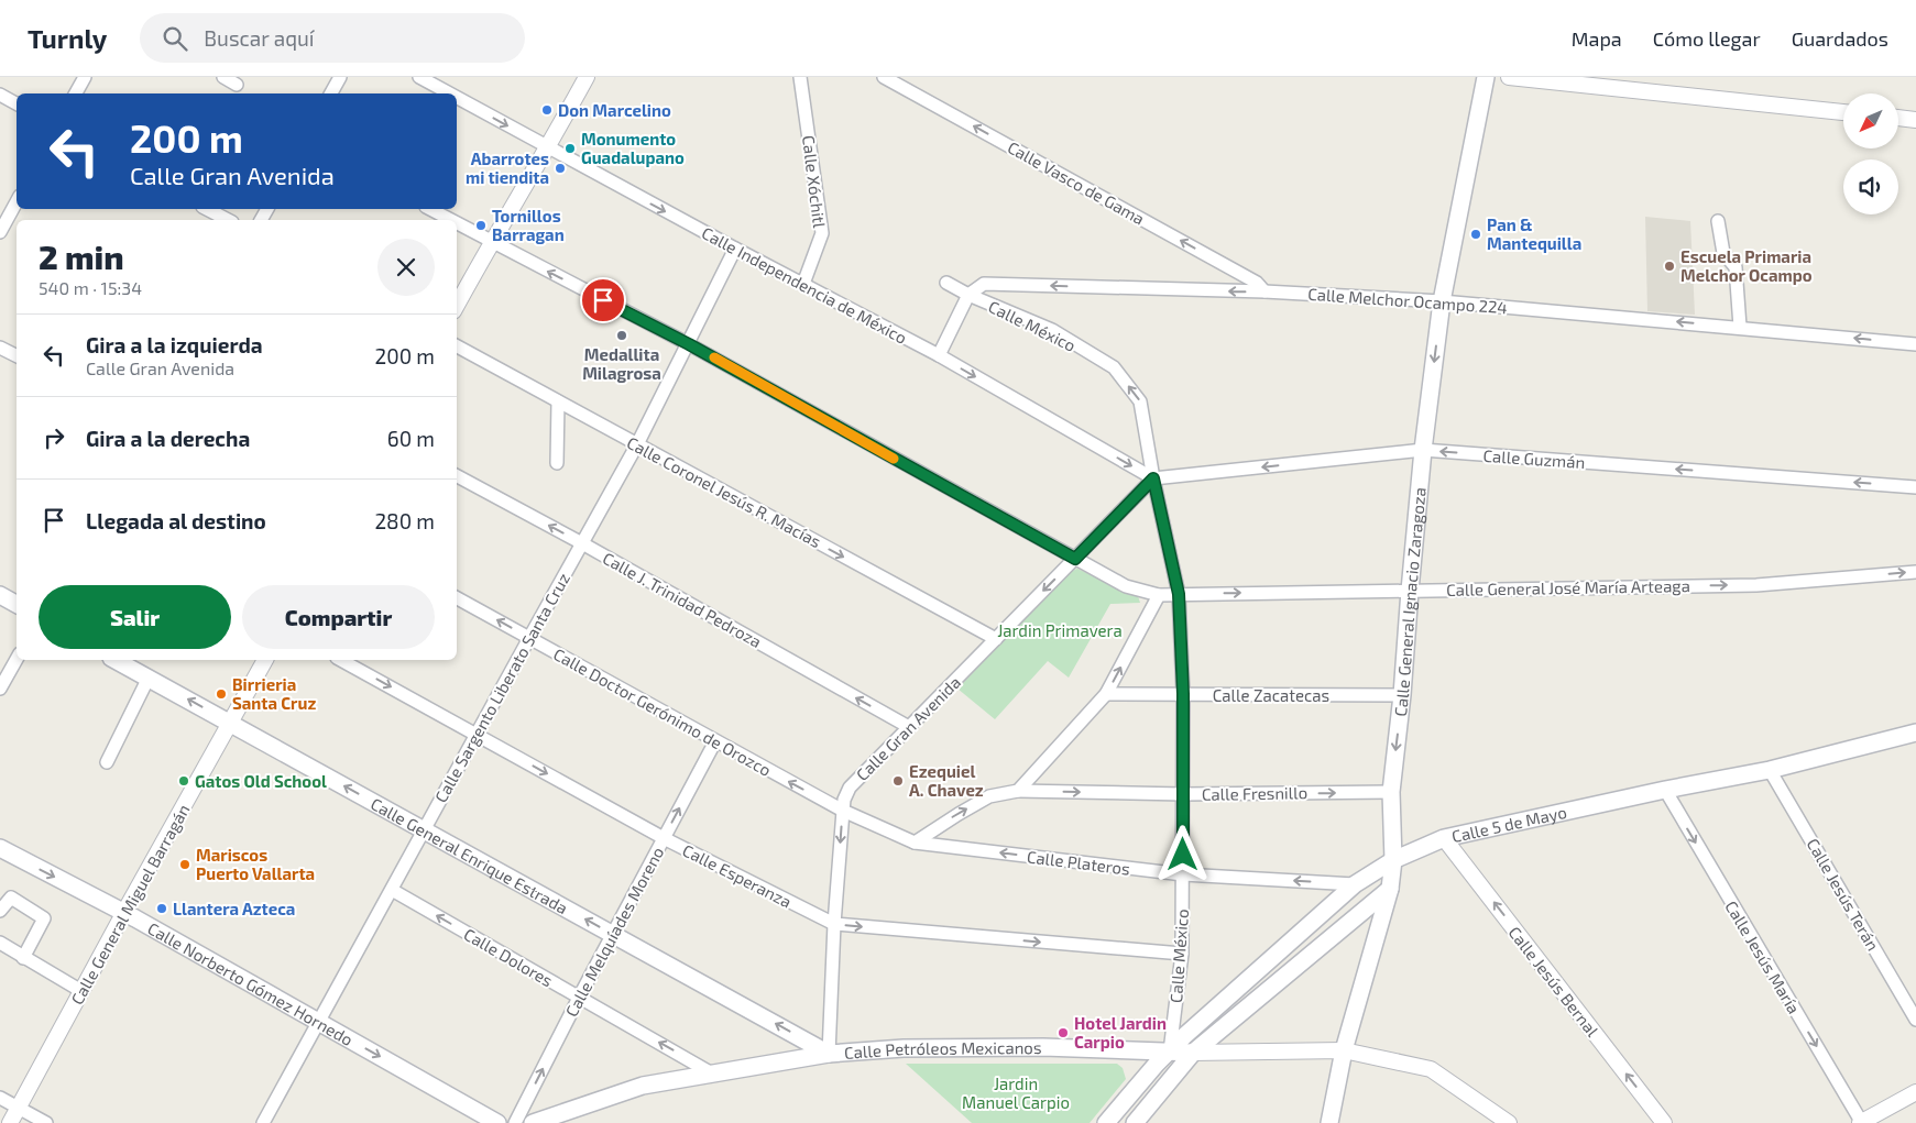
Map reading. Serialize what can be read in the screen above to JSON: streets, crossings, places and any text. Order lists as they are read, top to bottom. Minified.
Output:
{"streets":{"main road":["Calle General Ignacio Zaragoza","Calle 5 de Mayo","Calle General Enrique Estrada","Calle Norberto Gómez Hornedo","Calle Petróleos Mexicanos"],"street":["Calle Xóchitl","Calle Vasco de Gama","Calle Independencia de México","Calle Melchor Ocampo 224","Calle México","Calle Guzmán","Calle Coronel Jesús R. Macías","Calle General José María Arteaga","Calle J. Trinidad Pedroza","Calle Sargento Liberato Santa Cruz","Calle Zacatecas","Calle Doctor Gerónimo de Orozco","Calle Gran Avenida","Calle Fresnillo","Calle Plateros","Calle Esperanza","Calle Jesús Terán","Calle General Miguel Barragán","Calle Melquíades Moreno","Calle Dolores","Calle Jesús María","Calle Jesús Bernal"]},"crossings":[["Calle Xóchitl","Calle Independencia de México"],["Calle Vasco de Gama","Calle Melchor Ocampo 224"],["Calle Independencia de México","Calle México"],["Calle Independencia de México","Calle Guzmán"],["Calle Independencia de México","Calle Sargento Liberato Santa Cruz"],["Calle Independencia de México","Calle Gran Avenida"],["Calle Melchor Ocampo 224","Calle México"],["Calle Melchor Ocampo 224","Calle General Ignacio Zaragoza"],["Calle México","Calle Guzmán"],["Calle México","Calle General José María Arteaga"],["Calle México","Calle Zacatecas"],["Calle México","Calle Gran Avenida"],["Calle México","Calle Fresnillo"],["Calle México","Calle 5 de Mayo"],["Calle México","Calle Plateros"],["Calle México","Calle Esperanza"],["Calle México","Calle Petróleos Mexicanos"],["Calle Guzmán","Calle General Ignacio Zaragoza"],["Calle Guzmán","Calle Gran Avenida"],["Calle Coronel Jesús R. Macías","Calle Sargento Liberato Santa Cruz"],["Calle Coronel Jesús R. Macías","Calle Gran Avenida"],["Calle General José María Arteaga","Calle General Ignacio Zaragoza"],["Calle General José María Arteaga","Calle Sargento Liberato Santa Cruz"],["Calle General José María Arteaga","Calle Gran Avenida"],["Calle J. Trinidad Pedroza","Calle Sargento Liberato Santa Cruz"],["Calle J. Trinidad Pedroza","Calle Gran Avenida"],["Calle General Ignacio Zaragoza","Calle Zacatecas"],["Calle General Ignacio Zaragoza","Calle Fresnillo"],["Calle General Ignacio Zaragoza","Calle 5 de Mayo"],["Calle General Ignacio Zaragoza","Calle Petróleos Mexicanos"],["Calle Sargento Liberato Santa Cruz","Calle Doctor Gerónimo de Orozco"],["Calle Sargento Liberato Santa Cruz","Calle General Enrique Estrada"],["Calle Sargento Liberato Santa Cruz","Calle Esperanza"],["Calle Sargento Liberato Santa Cruz","Calle Dolores"],["Calle Sargento Liberato Santa Cruz","Calle Norberto Gómez Hornedo"],["Calle Doctor Gerónimo de Orozco","Calle Gran Avenida"],["Calle Doctor Gerónimo de Orozco","Calle Plateros"],["Calle Doctor Gerónimo de Orozco","Calle Melquíades Moreno"],["Calle Gran Avenida","Calle General Enrique Estrada"],["Calle Gran Avenida","Calle Plateros"],["Calle Gran Avenida","Calle Esperanza"],["Calle Gran Avenida","Calle Petróleos Mexicanos"],["Calle Fresnillo","Calle Plateros"],["Calle 5 de Mayo","Calle Plateros"],["Calle 5 de Mayo","Calle Jesús Terán"],["Calle 5 de Mayo","Calle Jesús María"],["Calle 5 de Mayo","Calle Jesús Bernal"],["Calle 5 de Mayo","Calle Petróleos Mexicanos"],["Calle General Enrique Estrada","Calle General Miguel Barragán"],["Calle General Enrique Estrada","Calle Melquíades Moreno"],["Calle General Enrique Estrada","Calle Petróleos Mexicanos"],["Calle Esperanza","Calle Melquíades Moreno"],["Calle General Miguel Barragán","Calle Norberto Gómez Hornedo"],["Calle Melquíades Moreno","Calle Dolores"],["Calle Dolores","Calle Petróleos Mexicanos"]],"one_way":["Calle Vasco de Gama","Calle Independencia de México","Calle Melchor Ocampo 224","Calle Guzmán","Calle Coronel Jesús R. Macías","Calle J. Trinidad Pedroza","Calle Doctor Gerónimo de Orozco","Calle Fresnillo","Calle General Enrique Estrada","Calle Plateros","Calle Esperanza","Calle Melquíades Moreno","Calle Dolores","Calle Jesús María","Calle Jesús Bernal","Calle Norberto Gómez Hornedo"],"parks":["Jardin Primavera","Jardin Manuel Carpio"],"places":["Don Marcelino","Monumento Guadalupano","Abarrotes mi tiendita","Tornillos Barragan","Pan & Mantequilla","Escuela Primaria Melchor Ocampo","Medallita Milagrosa","Birrieria Santa Cruz","Gatos Old School","Ezequiel A. Chavez","Mariscos Puerto Vallarta","Llantera Azteca","Hotel Jardin Carpio"],"north":"bottom left","page":{"header":"Turnly","search":"Buscar aquí","nav":["Mapa","Cómo llegar","Guardados"],"turn":["200 m","Calle Gran Avenida"],"heading":["2 min","540 m · 15:34"],"list":[{"name":"Gira a la izquierda","note":"Calle Gran Avenida","value":"200 m"},{"name":"Gira a la derecha","value":"60 m"},{"name":"Llegada al destino","value":"280 m"}],"buttons":["Salir","Compartir"]}}
